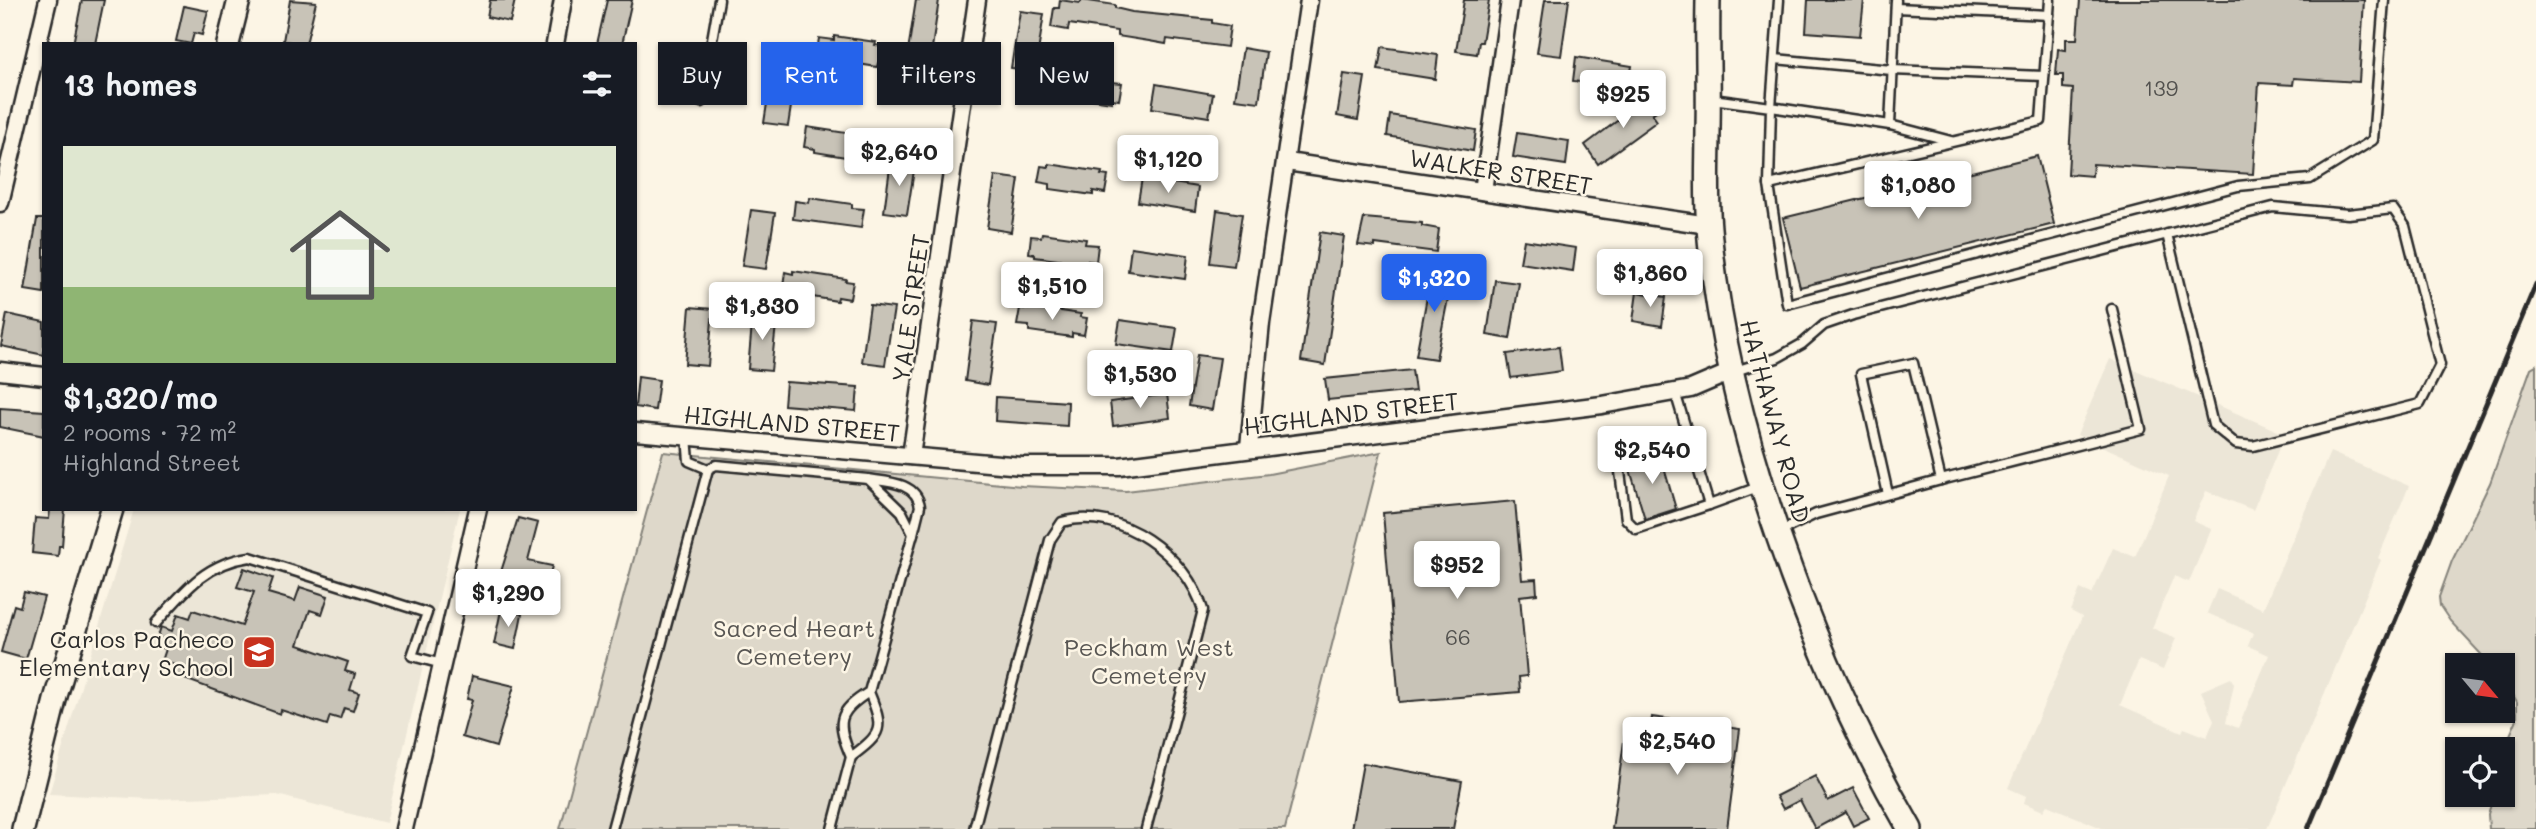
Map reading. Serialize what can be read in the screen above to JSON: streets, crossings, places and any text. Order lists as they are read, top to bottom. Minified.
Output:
{"streets":{"main road":["HATHAWAY ROAD"],"street":["WALKER STREET","YALE STREET","HIGHLAND STREET"]},"crossings":[["WALKER STREET","HATHAWAY ROAD"],["YALE STREET","HIGHLAND STREET"],["HIGHLAND STREET","HATHAWAY ROAD"]],"parks":["Sacred Heart Cemetery","Peckham West Cemetery"],"places":{"school or university":["Carlos Pacheco Elementary School"]},"house_numbers":["139","66"],"north":"bottom right","page":{"chip":["Buy","Rent","Filters","New"],"heading":"13 homes","price":["$925","$2,640","$1,120","$1,080","$1,860","$1,320","$1,510","$1,830","$1,530","$2,540","$952","$1,290","$2,540"],"list":[{"name":"$1,320/mo","note":"2 rooms · 72 m² · Highland Street"}]}}
